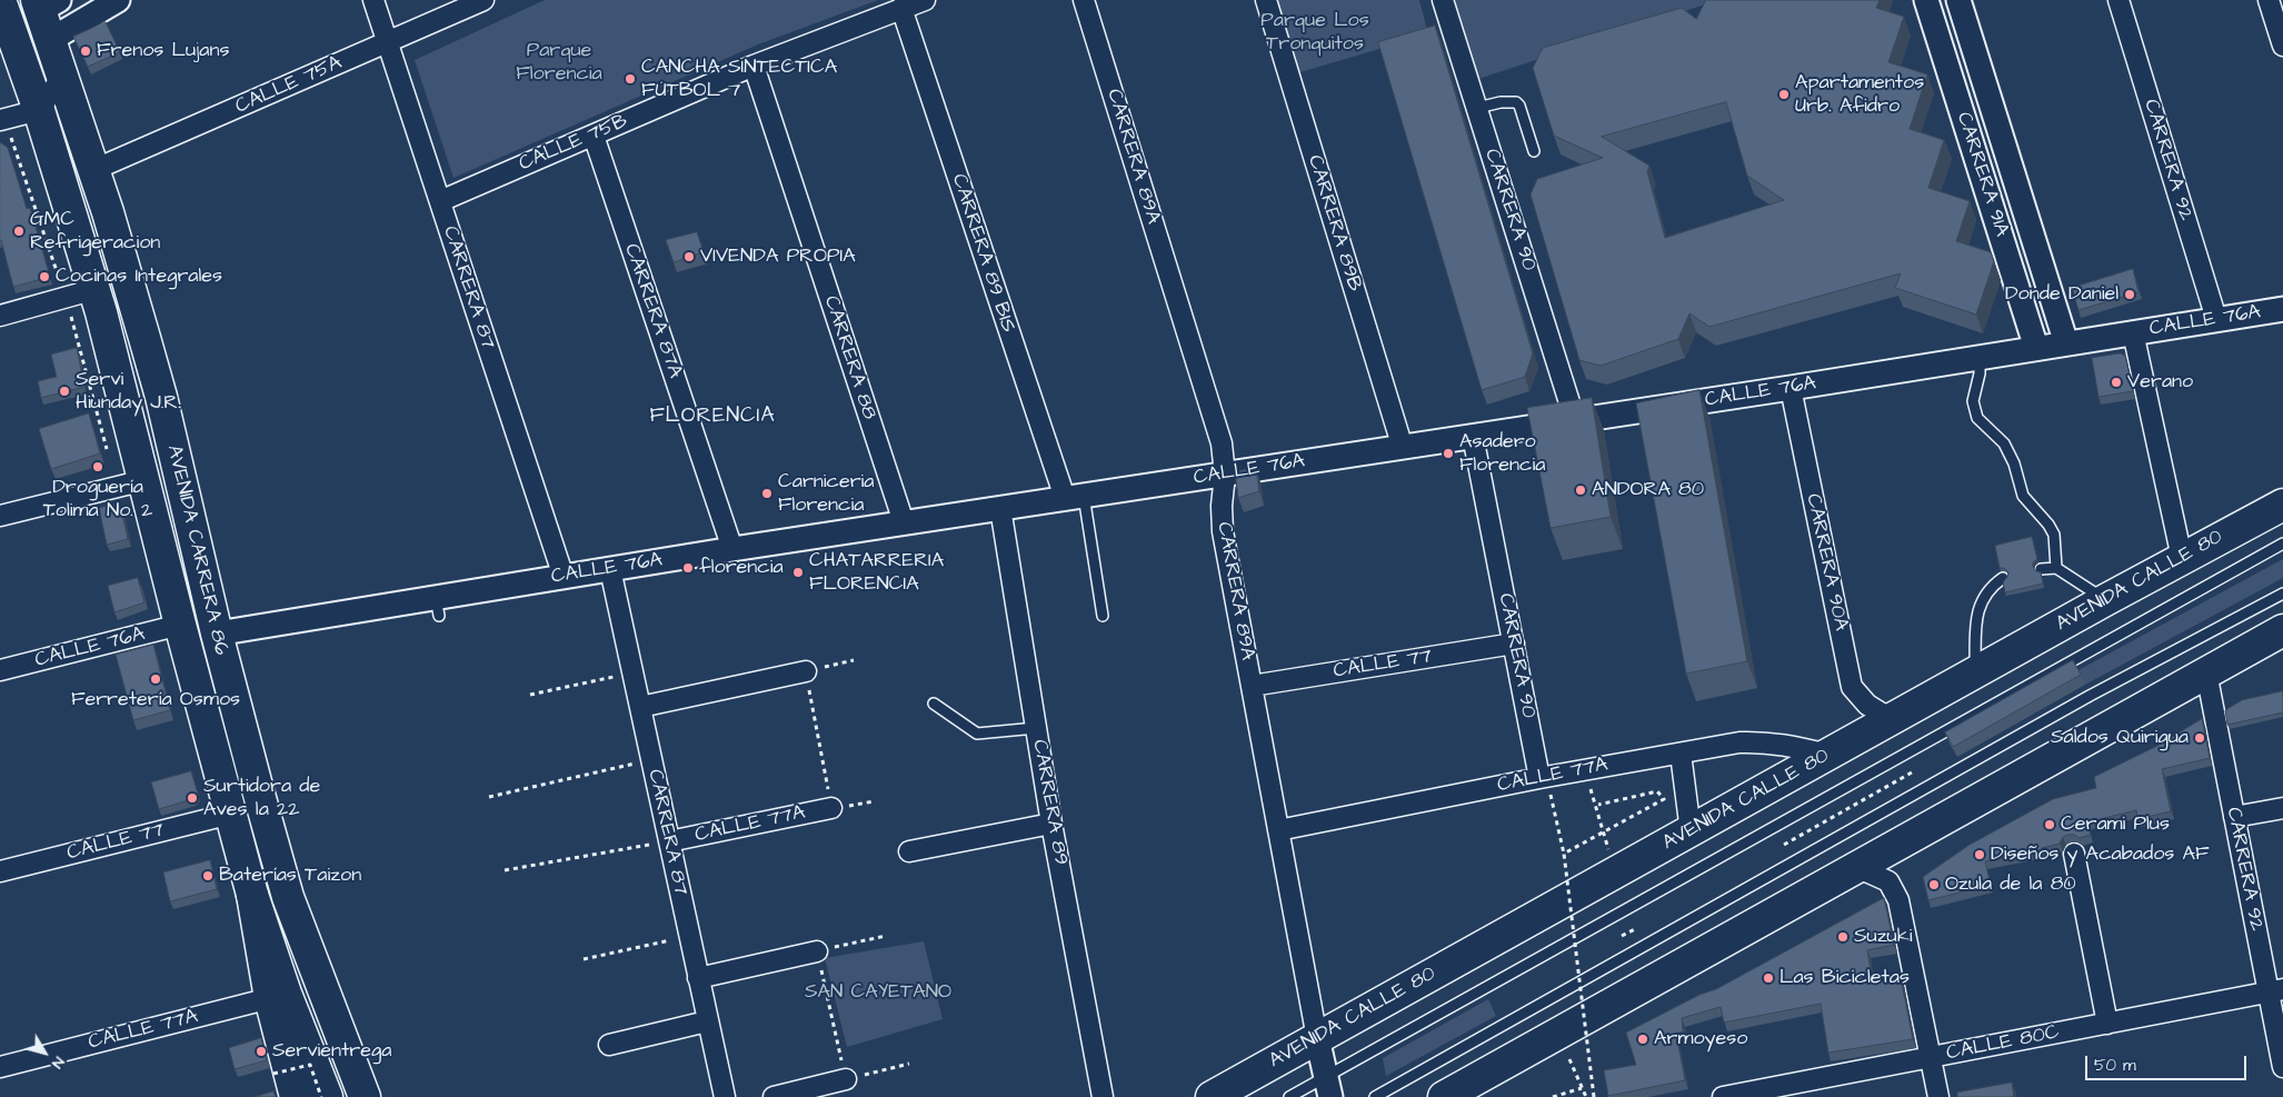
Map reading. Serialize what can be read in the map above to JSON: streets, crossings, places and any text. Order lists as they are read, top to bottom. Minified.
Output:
{"streets":{"main road":["AVENIDA CARRERA 86","AVENIDA CALLE 80"],"street":["CALLE 75A","CALLE 75B","CARRERA 89A","CARRERA 92","CARRERA 91A","CARRERA 90","CARRERA 89B","CARRERA 89 BIS","CARRERA 87","CARRERA 87A","CALLE 76A","CARRERA 88","CARRERA 90A","CALLE 77","CALLE 77A","CARRERA 89","CALLE 80C"]},"crossings":[["CALLE 75A","CARRERA 87"],["CALLE 75A","AVENIDA CARRERA 86"],["CALLE 75B","CARRERA 89 BIS"],["CALLE 75B","CARRERA 87"],["CALLE 75B","CARRERA 87A"],["CALLE 75B","CARRERA 88"],["CARRERA 89A","CALLE 76A"],["CARRERA 89A","AVENIDA CALLE 80"],["CARRERA 89A","CALLE 77"],["CARRERA 89A","CALLE 77A"],["CARRERA 92","CALLE 76A"],["CARRERA 92","CALLE 80C"],["CARRERA 91A","CALLE 76A"],["CARRERA 90","CALLE 76A"],["CARRERA 90","CALLE 77"],["CARRERA 90","CALLE 77A"],["CARRERA 89B","CALLE 76A"],["CARRERA 89 BIS","CALLE 76A"],["CARRERA 87","CALLE 76A"],["CARRERA 87","CALLE 77A"],["CARRERA 87A","CALLE 76A"],["CALLE 76A","CARRERA 88"],["CALLE 76A","AVENIDA CARRERA 86"],["CALLE 76A","CARRERA 90A"],["CALLE 76A","CARRERA 89"],["AVENIDA CARRERA 86","CALLE 77"],["AVENIDA CARRERA 86","CALLE 77A"],["CARRERA 90A","AVENIDA CALLE 80"],["AVENIDA CALLE 80","CALLE 77A"]],"districts":["FLORENCIA"],"parks":["Parque Los Tronquitos","Parque Florencia","SAN CAYETANO"],"places":["Frenos Lujans","CANCHA SINTECTICA FÚTBOL 7","Apartamentos Urb. Afidro","GMC Refrigeracion","VIVENDA PROPIA","Cocinas Integrales","Donde Daniel","Verano","Servi Hiunday J.R.","Asadero Florencia","Droguería Tolima No. 2","ANDORA 80","Carniceria Florencia","florencia","CHATARRERIA FLORENCIA","Ferretería Osmos","Saldos Quirigua","Surtidora de Aves la 22","Cerami Plus","Diseños y Acabados AF","Baterías Taizon","Ozula de la 80","Suzuki","Las Bicicletas","Armoyeso","Servientrega"],"scale_bar":"50 m","north":"bottom right"}
